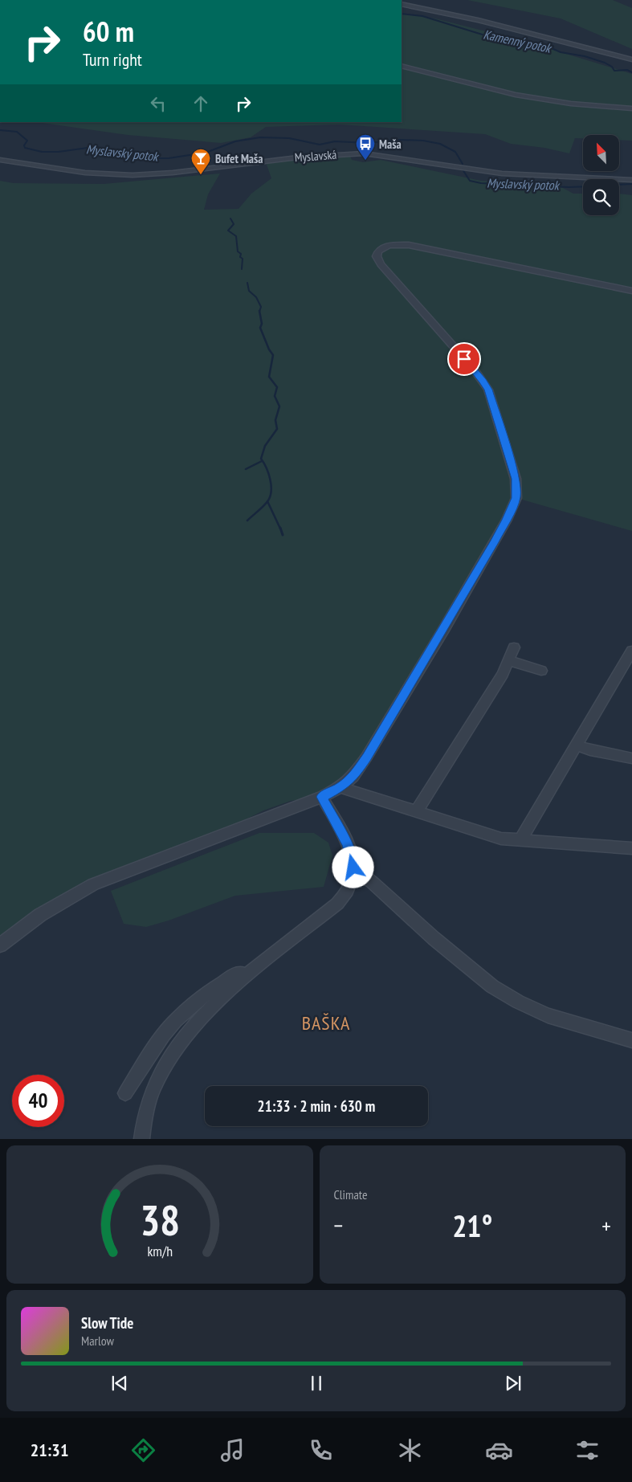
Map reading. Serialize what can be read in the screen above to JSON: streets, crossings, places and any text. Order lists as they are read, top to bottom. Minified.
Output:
{"streets":{"street":["Myslavská"]},"districts":["BAŠKA"],"water":["Kamenný potok","Myslavský potok"],"places":{"bus stop":["Maša"],"bar":["Bufet Maša"]},"north":"top left","page":{"turn":["60 m","Turn right"],"limit":"40","trip":"21:33 · 2 min · 630 m","tile":"Climate","heat":["−","21°","+"],"song":["Slow Tide","Marlow"],"tabs":"21:31","gauge":["38","km/h"]}}
